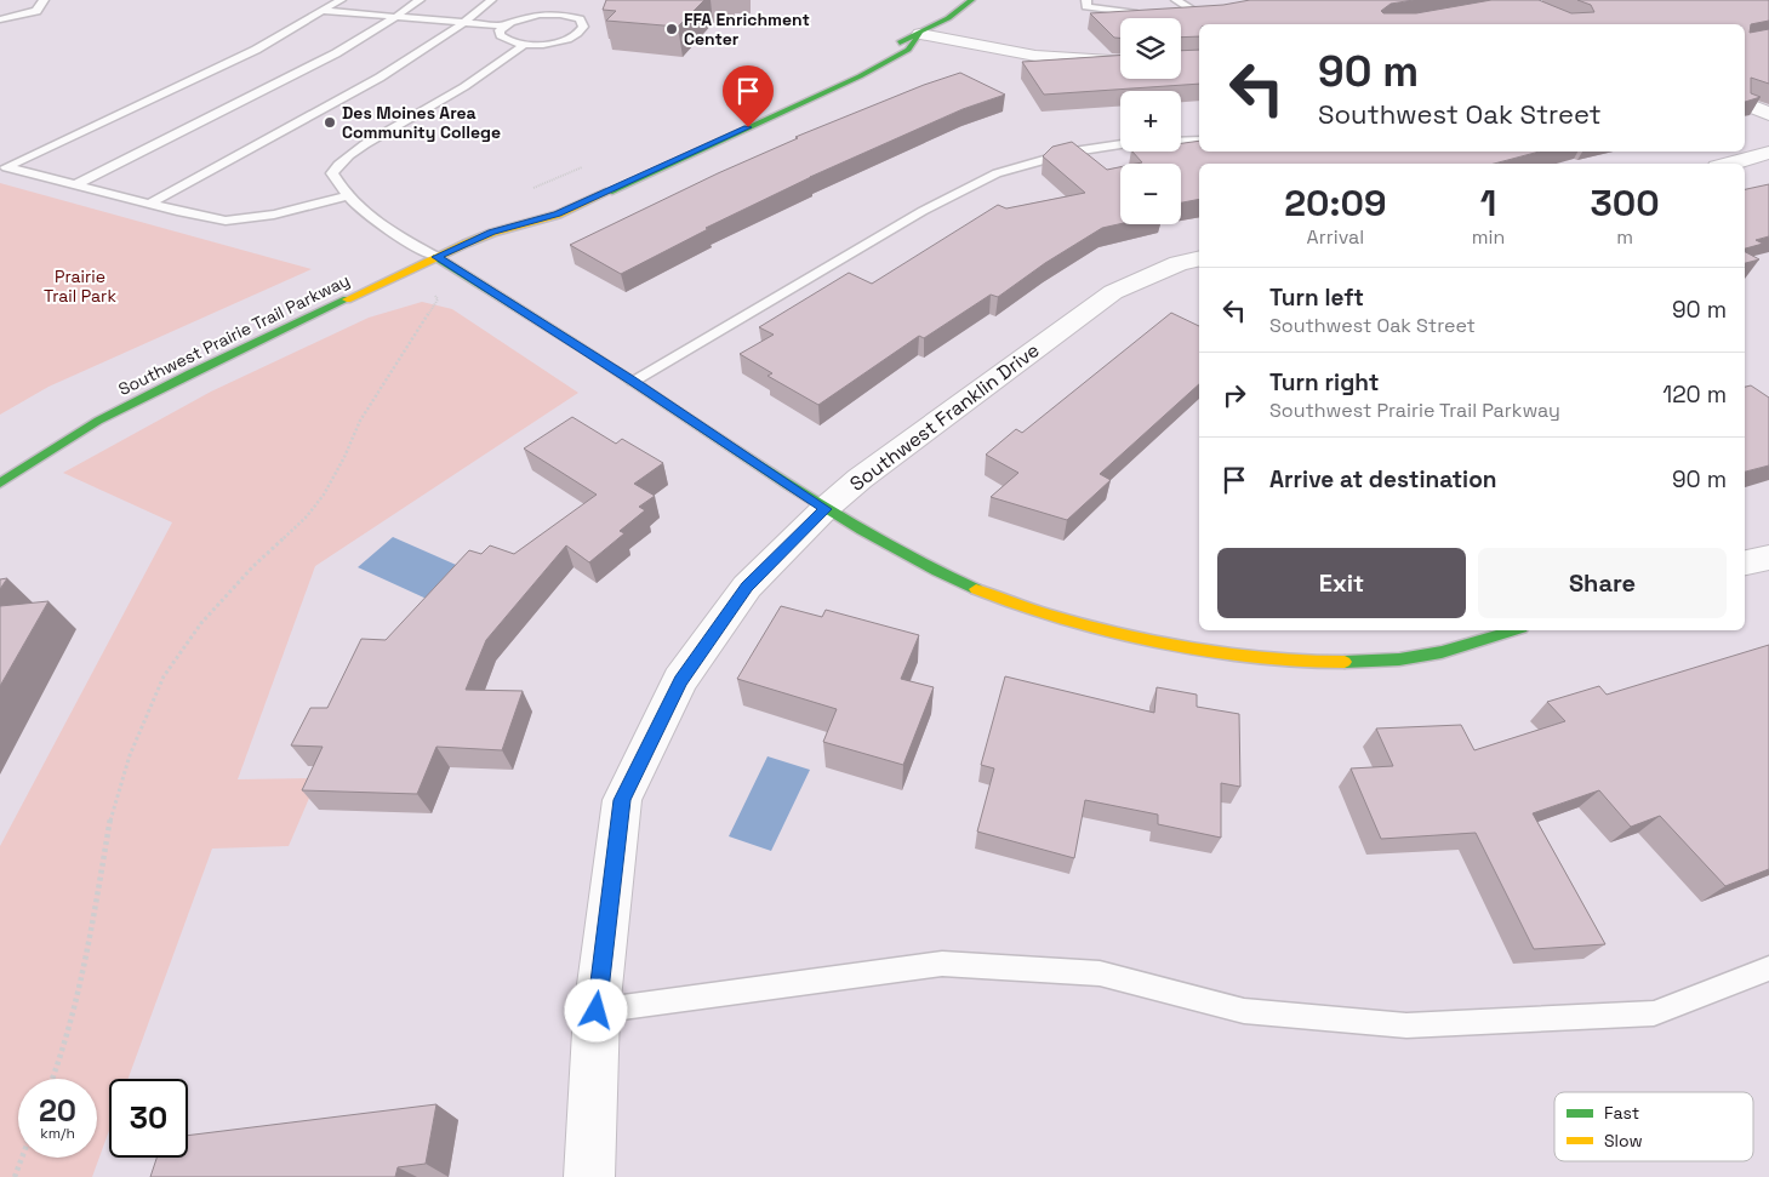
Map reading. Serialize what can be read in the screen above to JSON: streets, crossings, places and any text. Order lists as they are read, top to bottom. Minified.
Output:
{"streets":{"street":["Southwest Prairie Trail Parkway","Southwest Franklin Drive"]},"parks":["Prairie Trail Park"],"places":["FFA Enrichment Center","Des Moines Area Community College"],"legend":["Fast","Slow"],"page":{"map_buttons":["+","−"],"turn":["90 m","Southwest Oak Street"],"eta":["20:09","Arrival","1","min","300","m"],"list":[{"name":"Turn left","note":"Southwest Oak Street","value":"90 m"},{"name":"Turn right","note":"Southwest Prairie Trail Parkway","value":"120 m"},{"name":"Arrive at destination","value":"90 m"}],"buttons":["Exit","Share"],"speed":"20 km/h","limit":"30"}}
